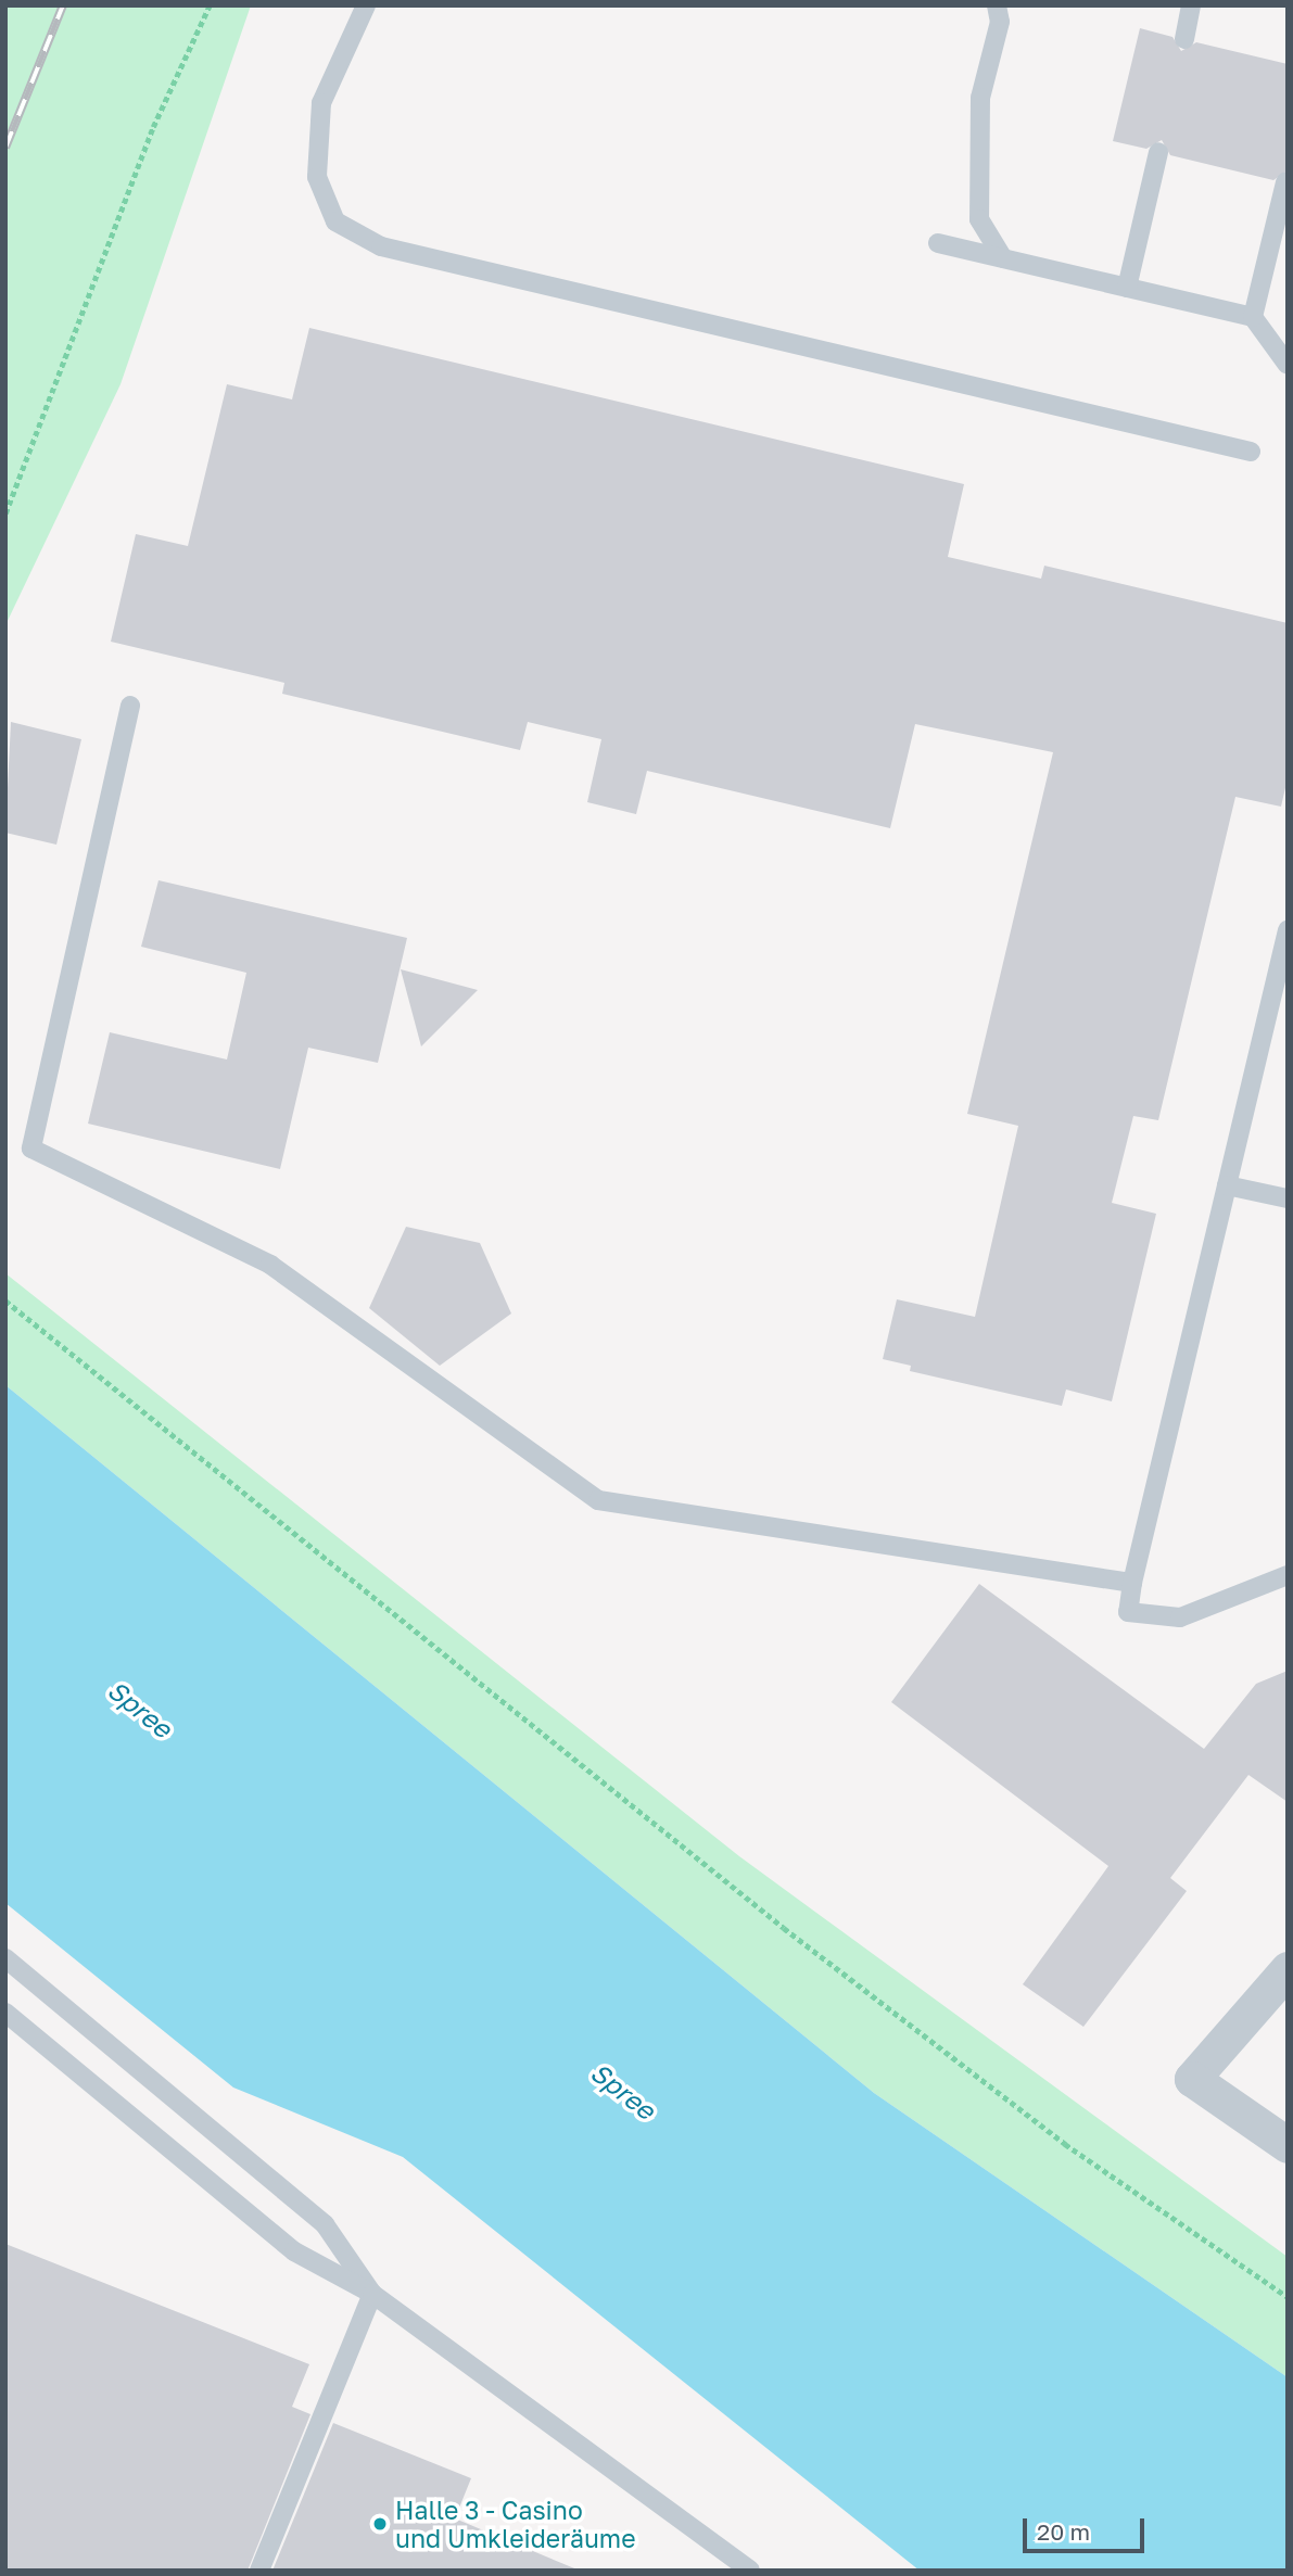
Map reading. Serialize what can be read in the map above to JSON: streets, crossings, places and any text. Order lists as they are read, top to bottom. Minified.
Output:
{"water":["Spree"],"places":["Halle 3 - Casino und Umkleideräume"],"scale_bar":"20 m"}
